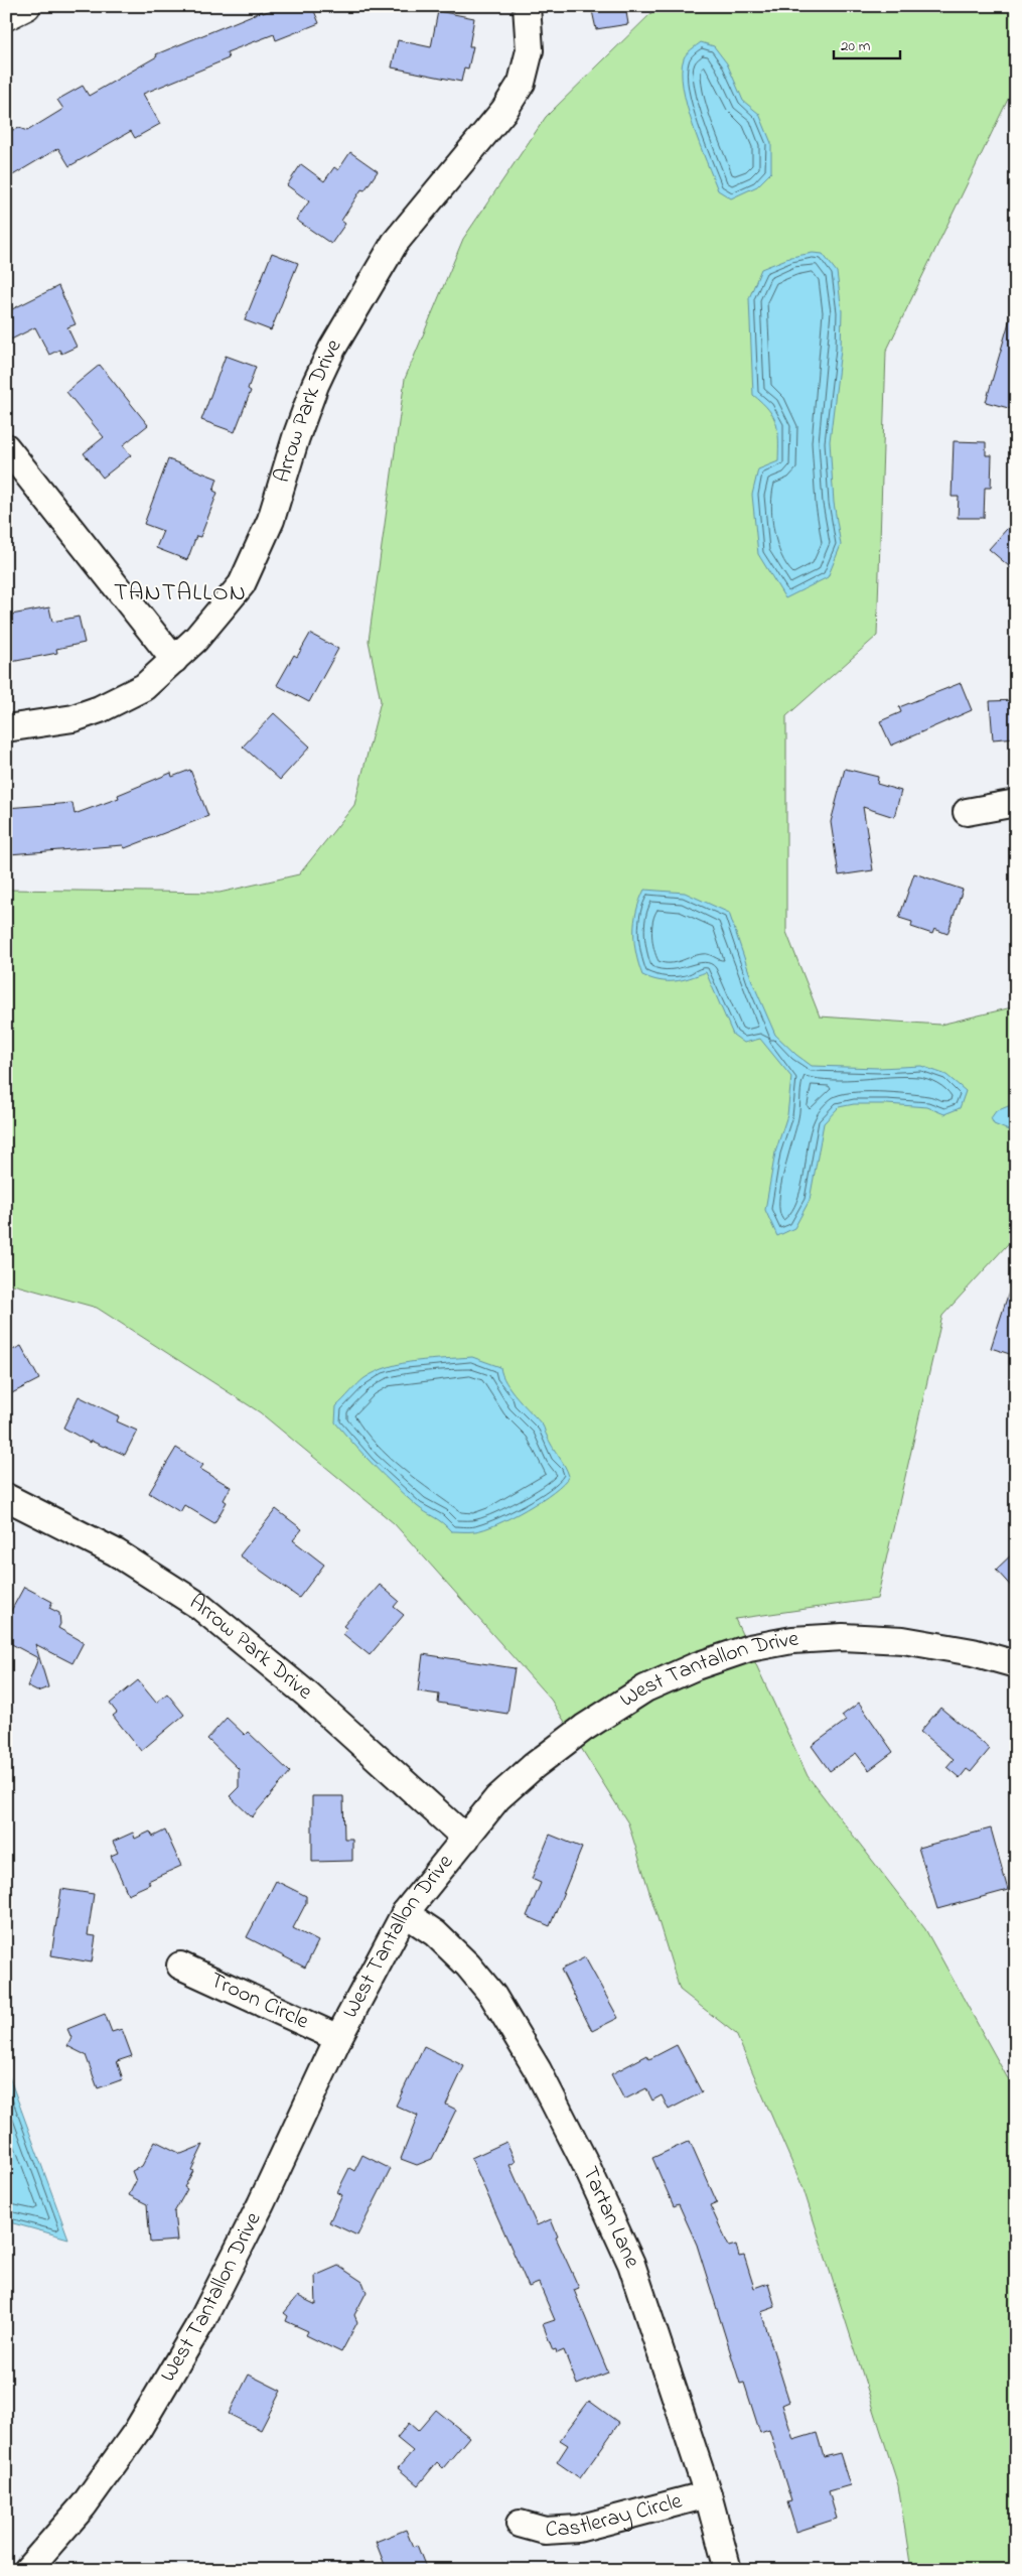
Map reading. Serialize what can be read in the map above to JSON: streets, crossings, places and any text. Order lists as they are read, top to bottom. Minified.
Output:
{"streets":{"street":["Arrow Park Drive","West Tantallon Drive","Troon Circle","Tartan Lane","Castleray Circle"]},"crossings":[["Arrow Park Drive","West Tantallon Drive"],["West Tantallon Drive","Troon Circle"],["West Tantallon Drive","Tartan Lane"],["Tartan Lane","Castleray Circle"]],"districts":["TANTALLON"],"scale_bar":"20 m"}
